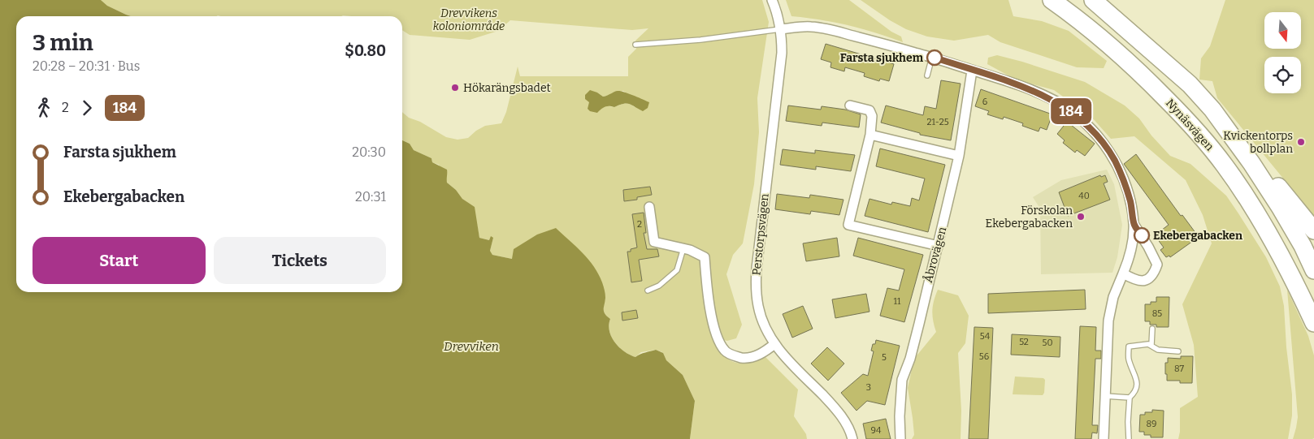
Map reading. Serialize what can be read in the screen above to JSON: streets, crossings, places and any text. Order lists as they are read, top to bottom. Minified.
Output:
{"streets":{"highway":["Nynäsvägen"],"street":["Perstorpsvägen","Åbrovägen"]},"water":["Drevviken"],"parks":["Drevvikens koloniområde"],"places":["Farsta sjukhem","Hökarängsbadet","Kvickentorps bollplan","Förskolan Ekebergabacken","Ekebergabacken"],"lines":["bus line 184"],"house_numbers":["6","21-25","40","2","11","85","54","52","50","56","5","87","3","89","94"],"north":"bottom","page":{"on_map":"184","heading":["3 min","20:28 – 20:31 · Bus","$0.80"],"legs":["2","184"],"list":[{"name":"Farsta sjukhem","value":"20:30"},{"name":"Ekebergabacken","value":"20:31"}],"buttons":["Start","Tickets"]}}
